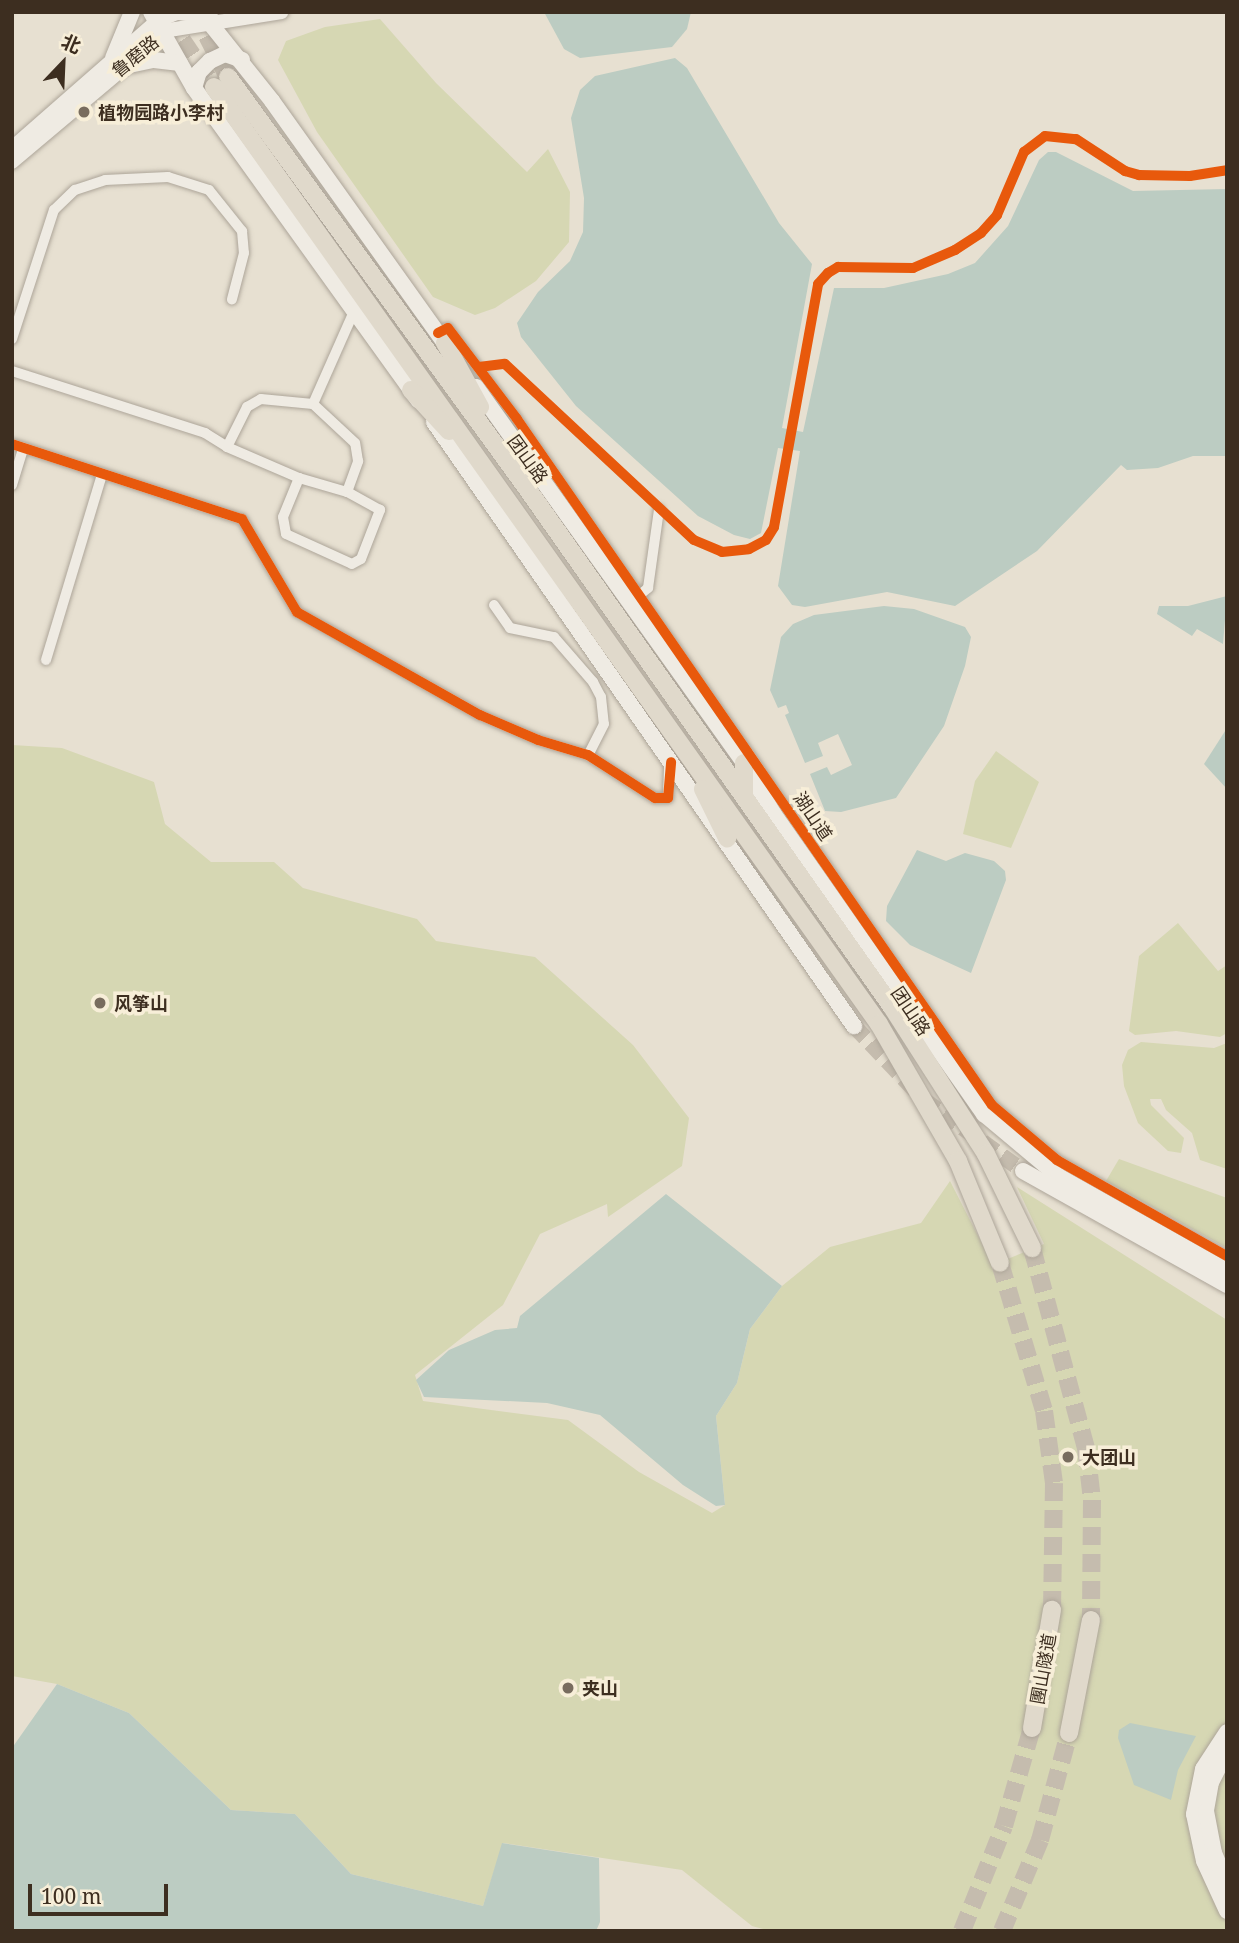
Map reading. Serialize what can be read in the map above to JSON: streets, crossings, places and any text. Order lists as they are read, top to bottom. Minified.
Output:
{"streets":{"highway":["团山路","團山隧道"],"street":["鲁磨路","湖山道"]},"crossings":[["团山路","湖山道"]],"places":["植物园路小李村","风筝山","大团山","夹山"],"scale_bar":"100 m","north":"top right"}
